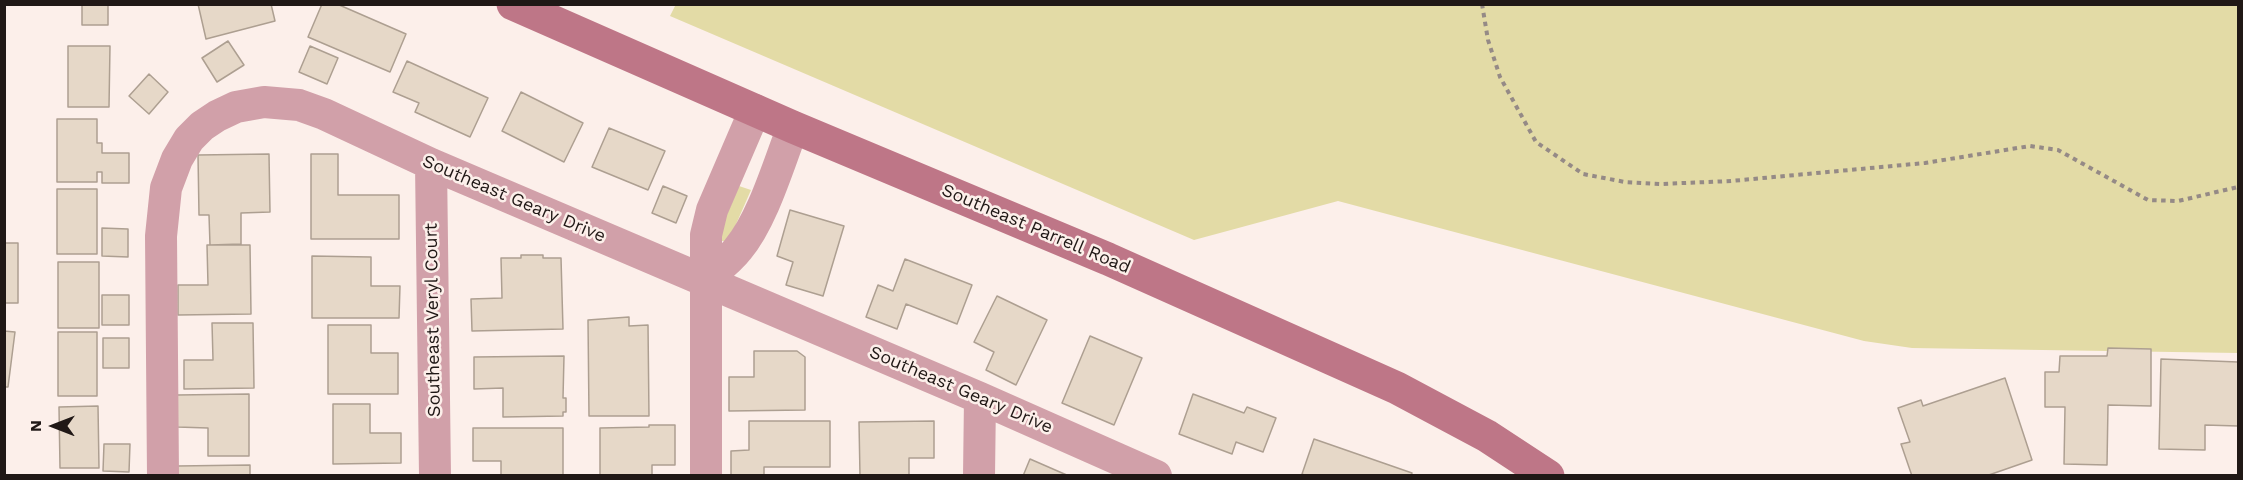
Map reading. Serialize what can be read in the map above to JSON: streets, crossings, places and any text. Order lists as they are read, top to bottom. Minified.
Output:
{"streets":{"street":["Southeast Geary Drive","Southeast Parrell Road","Southeast Veryl Court"]},"crossings":[["Southeast Geary Drive","Southeast Veryl Court"]],"north":"left"}
